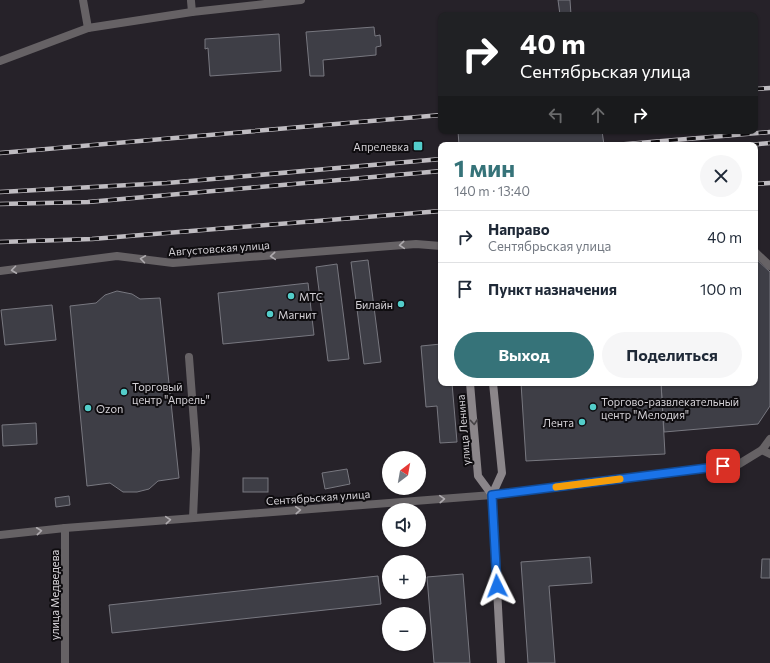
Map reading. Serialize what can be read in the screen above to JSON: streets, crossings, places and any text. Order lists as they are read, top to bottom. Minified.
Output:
{"streets":{"street":["Августовская улица","улица Ленина","Сентябрьская улица","улица Медведева"]},"crossings":[["улица Ленина","Сентябрьская улица"],["Сентябрьская улица","улица Медведева"]],"one_way":["Августовская улица","Сентябрьская улица"],"places":{"transit":["Апрелевка"],"other":["МТС","Билайн","Магнит","Торговый центр \"Апрель\"","Торгово-развлекательный центр \"Мелодия\"","Ozon","Лента"]},"north":"top right","page":{"turn":["40 m","Сентябрьская улица"],"heading":["1 мин","140 m · 13:40"],"list":[{"name":"Направо","note":"Сентябрьская улица","value":"40 m"},{"name":"Пункт назначения","value":"100 m"}],"buttons":["Выход","Поделиться"],"map_buttons":["+","−"]}}
